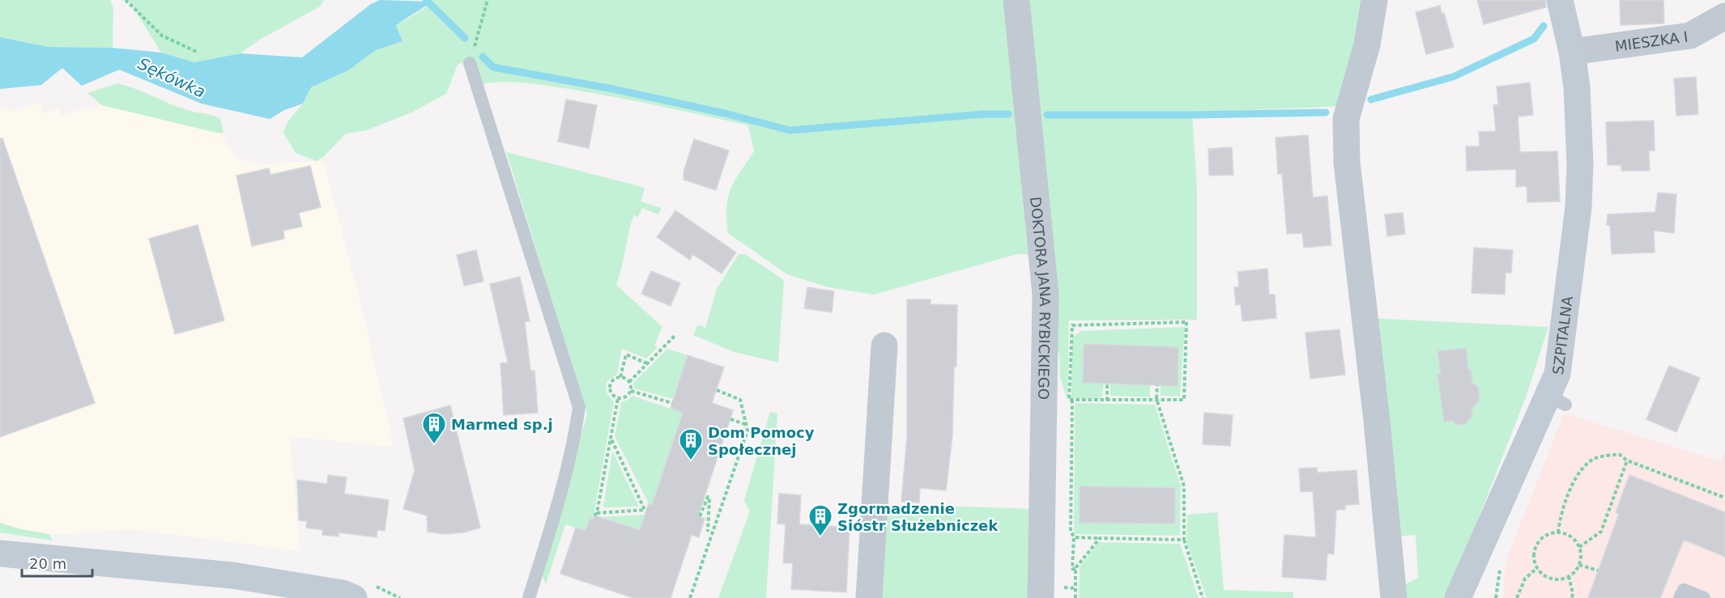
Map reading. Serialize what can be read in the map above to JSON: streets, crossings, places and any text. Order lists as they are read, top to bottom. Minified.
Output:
{"streets":{"street":["MIESZKA I","DOKTORA JANA RYBICKIEGO","SZPITALNA"]},"crossings":[["MIESZKA I","SZPITALNA"]],"water":["Sękówka"],"places":{"building":["Marmed sp.j","Dom Pomocy Społecznej","Zgormadzenie Sióstr Służebniczek"]},"scale_bar":"20 m"}
